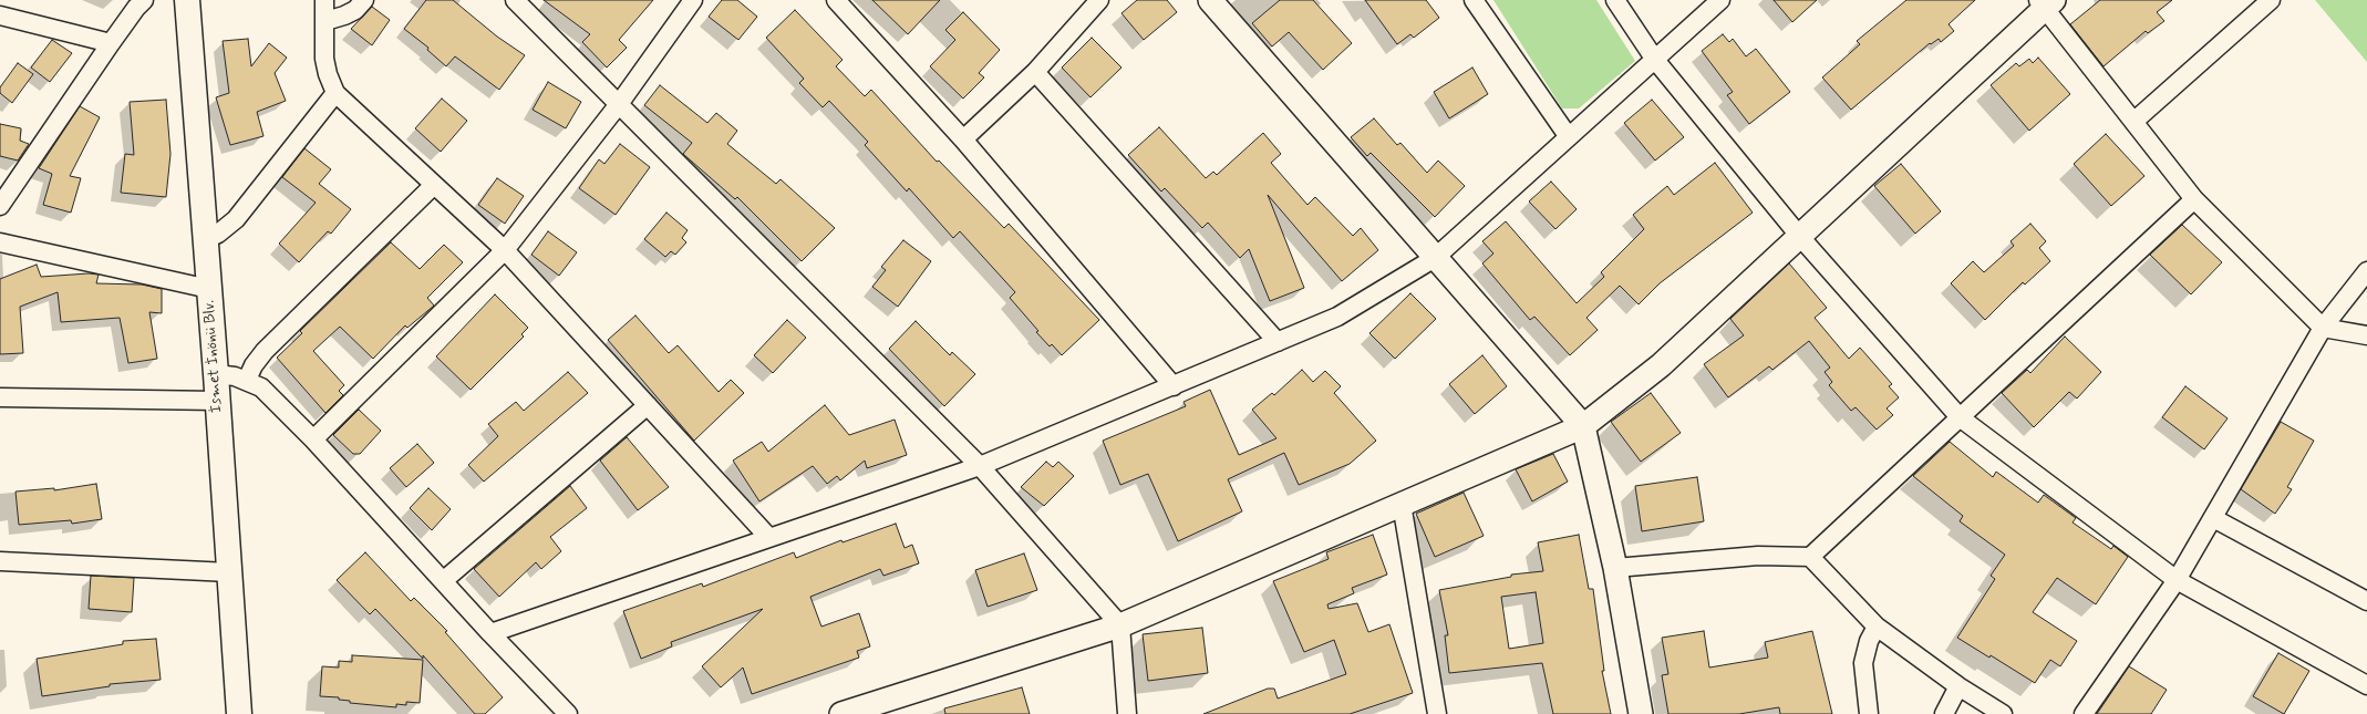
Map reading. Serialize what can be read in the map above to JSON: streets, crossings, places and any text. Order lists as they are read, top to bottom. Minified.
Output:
{"streets":{"main road":["İsmet İnönü Blv."]}}
